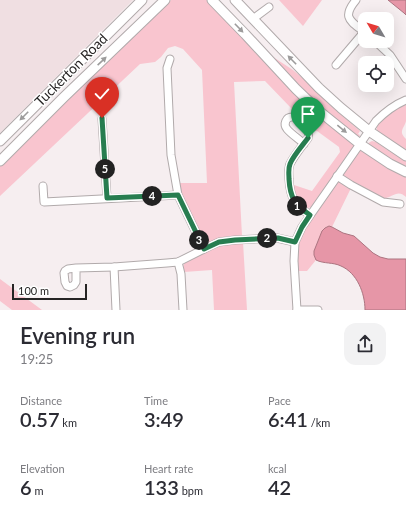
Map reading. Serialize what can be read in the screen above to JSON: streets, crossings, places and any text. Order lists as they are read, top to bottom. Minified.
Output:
{"streets":{"main road":["Tuckerton Road"]},"scale_bar":"100 m","north":"top left","page":{"pins":["5","4","1","2","3"],"scale":"100 m","heading":["Evening run","19:25"],"stats":[["Distance","0.57 km"],["Time","3:49"],["Pace","6:41 /km"],["Elevation","6 m"],["Heart rate","133 bpm"],["kcal","42"]]}}
